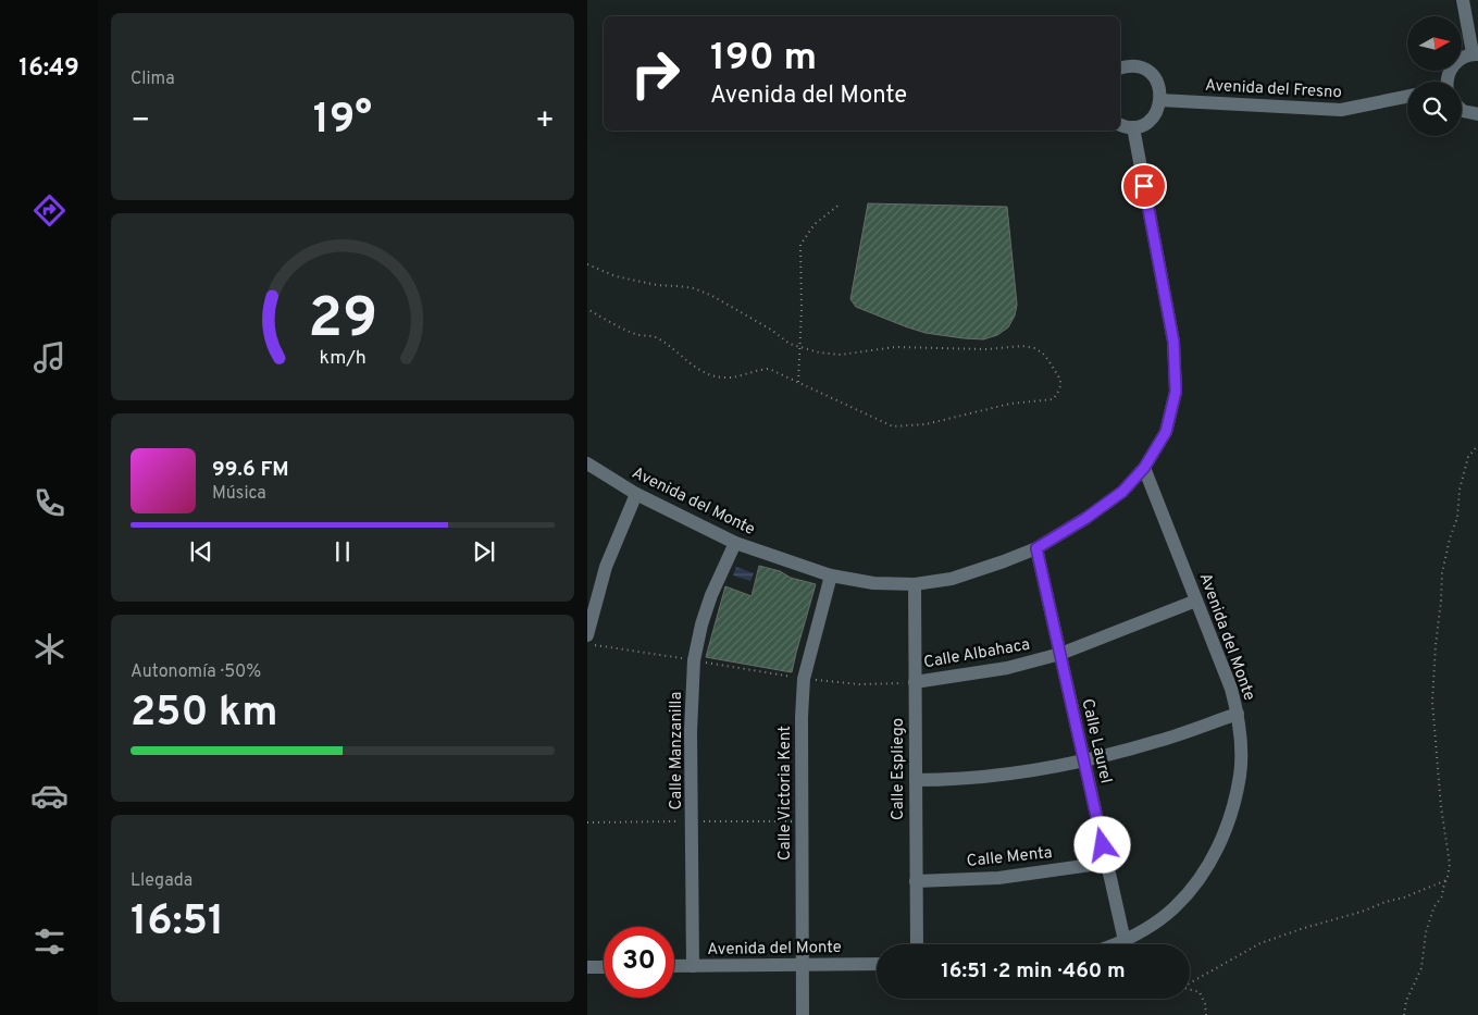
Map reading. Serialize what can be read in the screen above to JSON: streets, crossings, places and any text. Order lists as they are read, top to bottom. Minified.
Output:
{"streets":{"street":["Avenida del Fresno","Avenida del Monte","Calle Albahaca","Calle Laurel","Calle Manzanilla","Calle Espliego","Calle Victoria Kent","Calle Menta"]},"crossings":[["Avenida del Monte","Calle Albahaca"],["Avenida del Monte","Calle Laurel"],["Avenida del Monte","Calle Manzanilla"],["Avenida del Monte","Calle Espliego"],["Avenida del Monte","Calle Victoria Kent"],["Calle Albahaca","Calle Laurel"],["Calle Albahaca","Calle Espliego"],["Calle Laurel","Calle Menta"],["Calle Espliego","Calle Menta"]],"north":"right","page":{"tabs":"16:49","tile":["Clima",["Autonomía · 50%","250 km"],["Llegada","16:51"]],"turn":["190 m","Avenida del Monte"],"heat":["−","19°","+"],"song":["99.6 FM","Música"],"limit":"30","trip":"16:51 · 2 min · 460 m","gauge":["29","km/h"]}}
